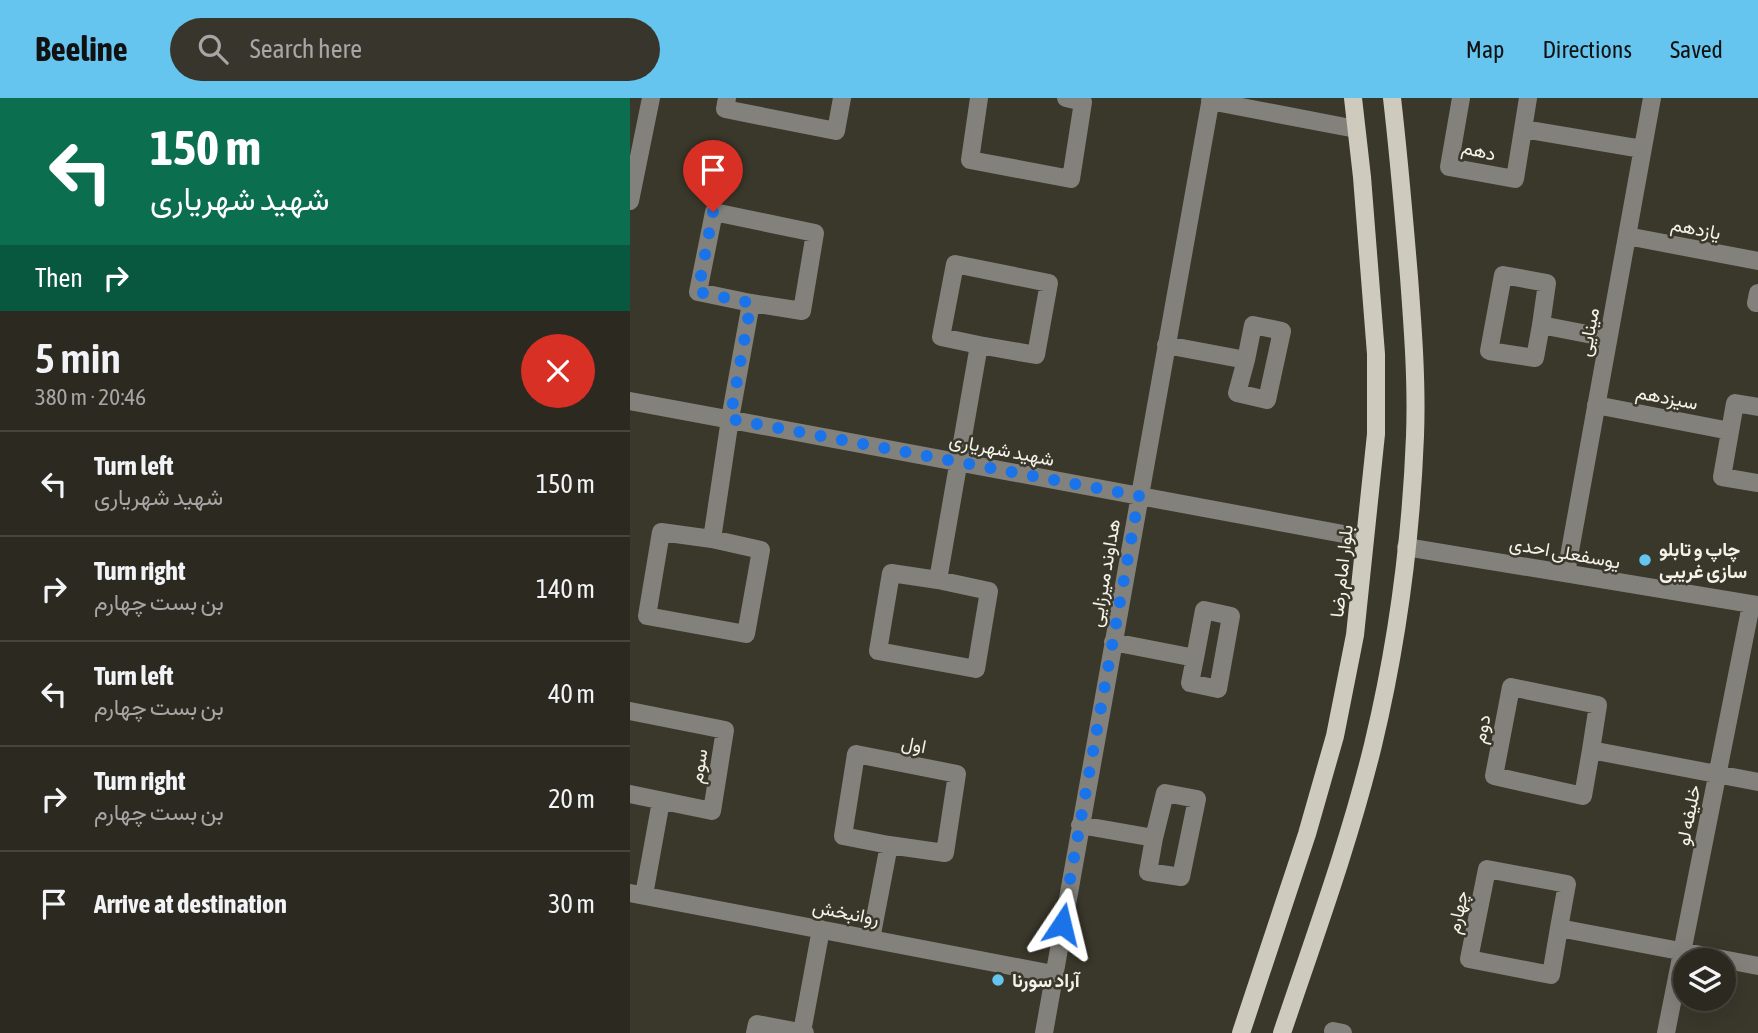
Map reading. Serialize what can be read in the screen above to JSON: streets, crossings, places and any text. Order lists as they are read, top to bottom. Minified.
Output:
{"streets":{"main road":["بلوار امام رضا"],"street":["دهم","یازدهم","مینایی","سیزدهم","شهید شهریاری","یوسفعلی احدی","هداوند میرزایی","دوم","اول","سوم","خلیفه لو","روانبخش","چهارم"]},"crossings":[["دهم","مینایی"],["یازدهم","مینایی"],["مینایی","سیزدهم"],["مینایی","یوسفعلی احدی"],["شهید شهریاری","بلوار امام رضا"],["شهید شهریاری","هداوند میرزایی"],["یوسفعلی احدی","خلیفه لو"],["هداوند میرزایی","روانبخش"]],"places":["چاپ و تابلو سازی غریبی","آراد سورنا"],"page":{"header":"Beeline","search":"Search here","nav":["Map","Directions","Saved"],"turn":["150 m","شهید شهریاری"],"then":"Then","heading":["5 min","380 m · 20:46"],"list":[{"name":"Turn left","note":"شهید شهریاری","value":"150 m"},{"name":"Turn right","note":"بن بست چهارم","value":"140 m"},{"name":"Turn left","note":"بن بست چهارم","value":"40 m"},{"name":"Turn right","note":"بن بست چهارم","value":"20 m"},{"name":"Arrive at destination","value":"30 m"}]}}
